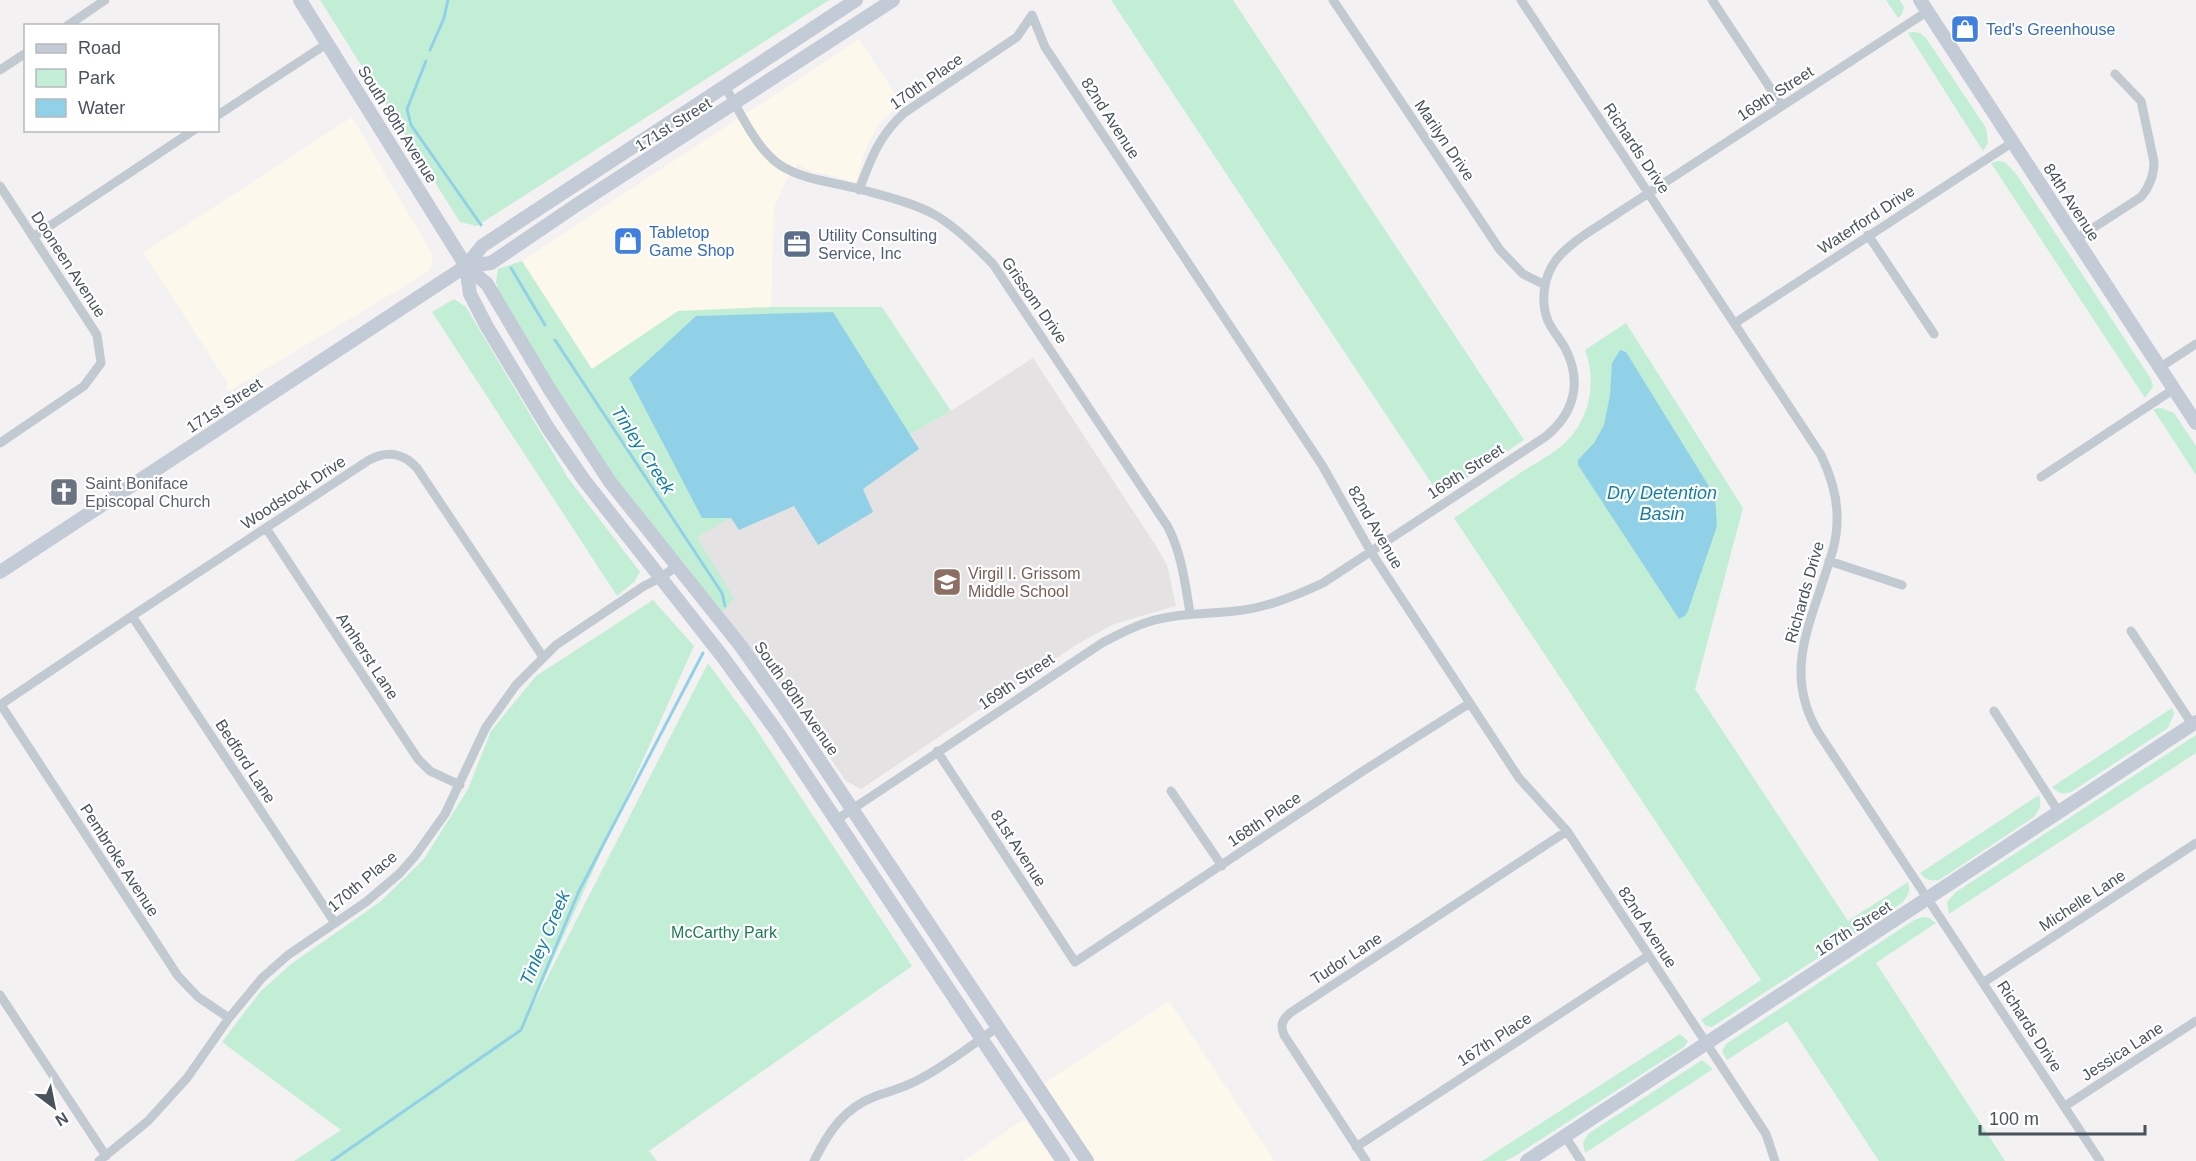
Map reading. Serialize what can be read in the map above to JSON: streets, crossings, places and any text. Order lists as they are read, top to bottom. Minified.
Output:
{"streets":{"street":["170th Place","169th Street","82nd Avenue","South 80th Avenue","171st Street","Marilyn Drive","Richards Drive","84th Avenue","Waterford Drive","Dooneen Avenue","Grissom Drive","Woodstock Drive","Amherst Lane","Bedford Lane","168th Place","81st Avenue","Pembroke Avenue","Michelle Lane","167th Street","Tudor Lane","167th Place","Jessica Lane"]},"crossings":[["170th Place","82nd Avenue"],["170th Place","South 80th Avenue"],["170th Place","Grissom Drive"],["170th Place","Woodstock Drive"],["170th Place","Amherst Lane"],["170th Place","Bedford Lane"],["170th Place","Pembroke Avenue"],["169th Street","82nd Avenue"],["169th Street","South 80th Avenue"],["169th Street","Marilyn Drive"],["169th Street","Richards Drive"],["169th Street","84th Avenue"],["169th Street","Grissom Drive"],["169th Street","81st Avenue"],["82nd Avenue","168th Place"],["82nd Avenue","167th Street"],["82nd Avenue","Tudor Lane"],["82nd Avenue","167th Place"],["South 80th Avenue","171st Street"],["171st Street","Grissom Drive"],["Richards Drive","Waterford Drive"],["Richards Drive","Michelle Lane"],["Richards Drive","167th Street"],["Richards Drive","Jessica Lane"],["84th Avenue","Waterford Drive"],["Woodstock Drive","Amherst Lane"],["Woodstock Drive","Bedford Lane"],["Woodstock Drive","Pembroke Avenue"],["168th Place","81st Avenue"],["Tudor Lane","167th Place"]],"water":["Tinley Creek","Dry Detention Basin"],"parks":["McCarthy Park"],"places":{"shop":["Ted's Greenhouse","Tabletop Game Shop"],"office":["Utility Consulting Service, Inc"],"church":["Saint Boniface Episcopal Church"],"school or university":["Virgil I. Grissom Middle School"]},"legend":["Road","Park","Water"],"scale_bar":"100 m","north":"bottom right"}
